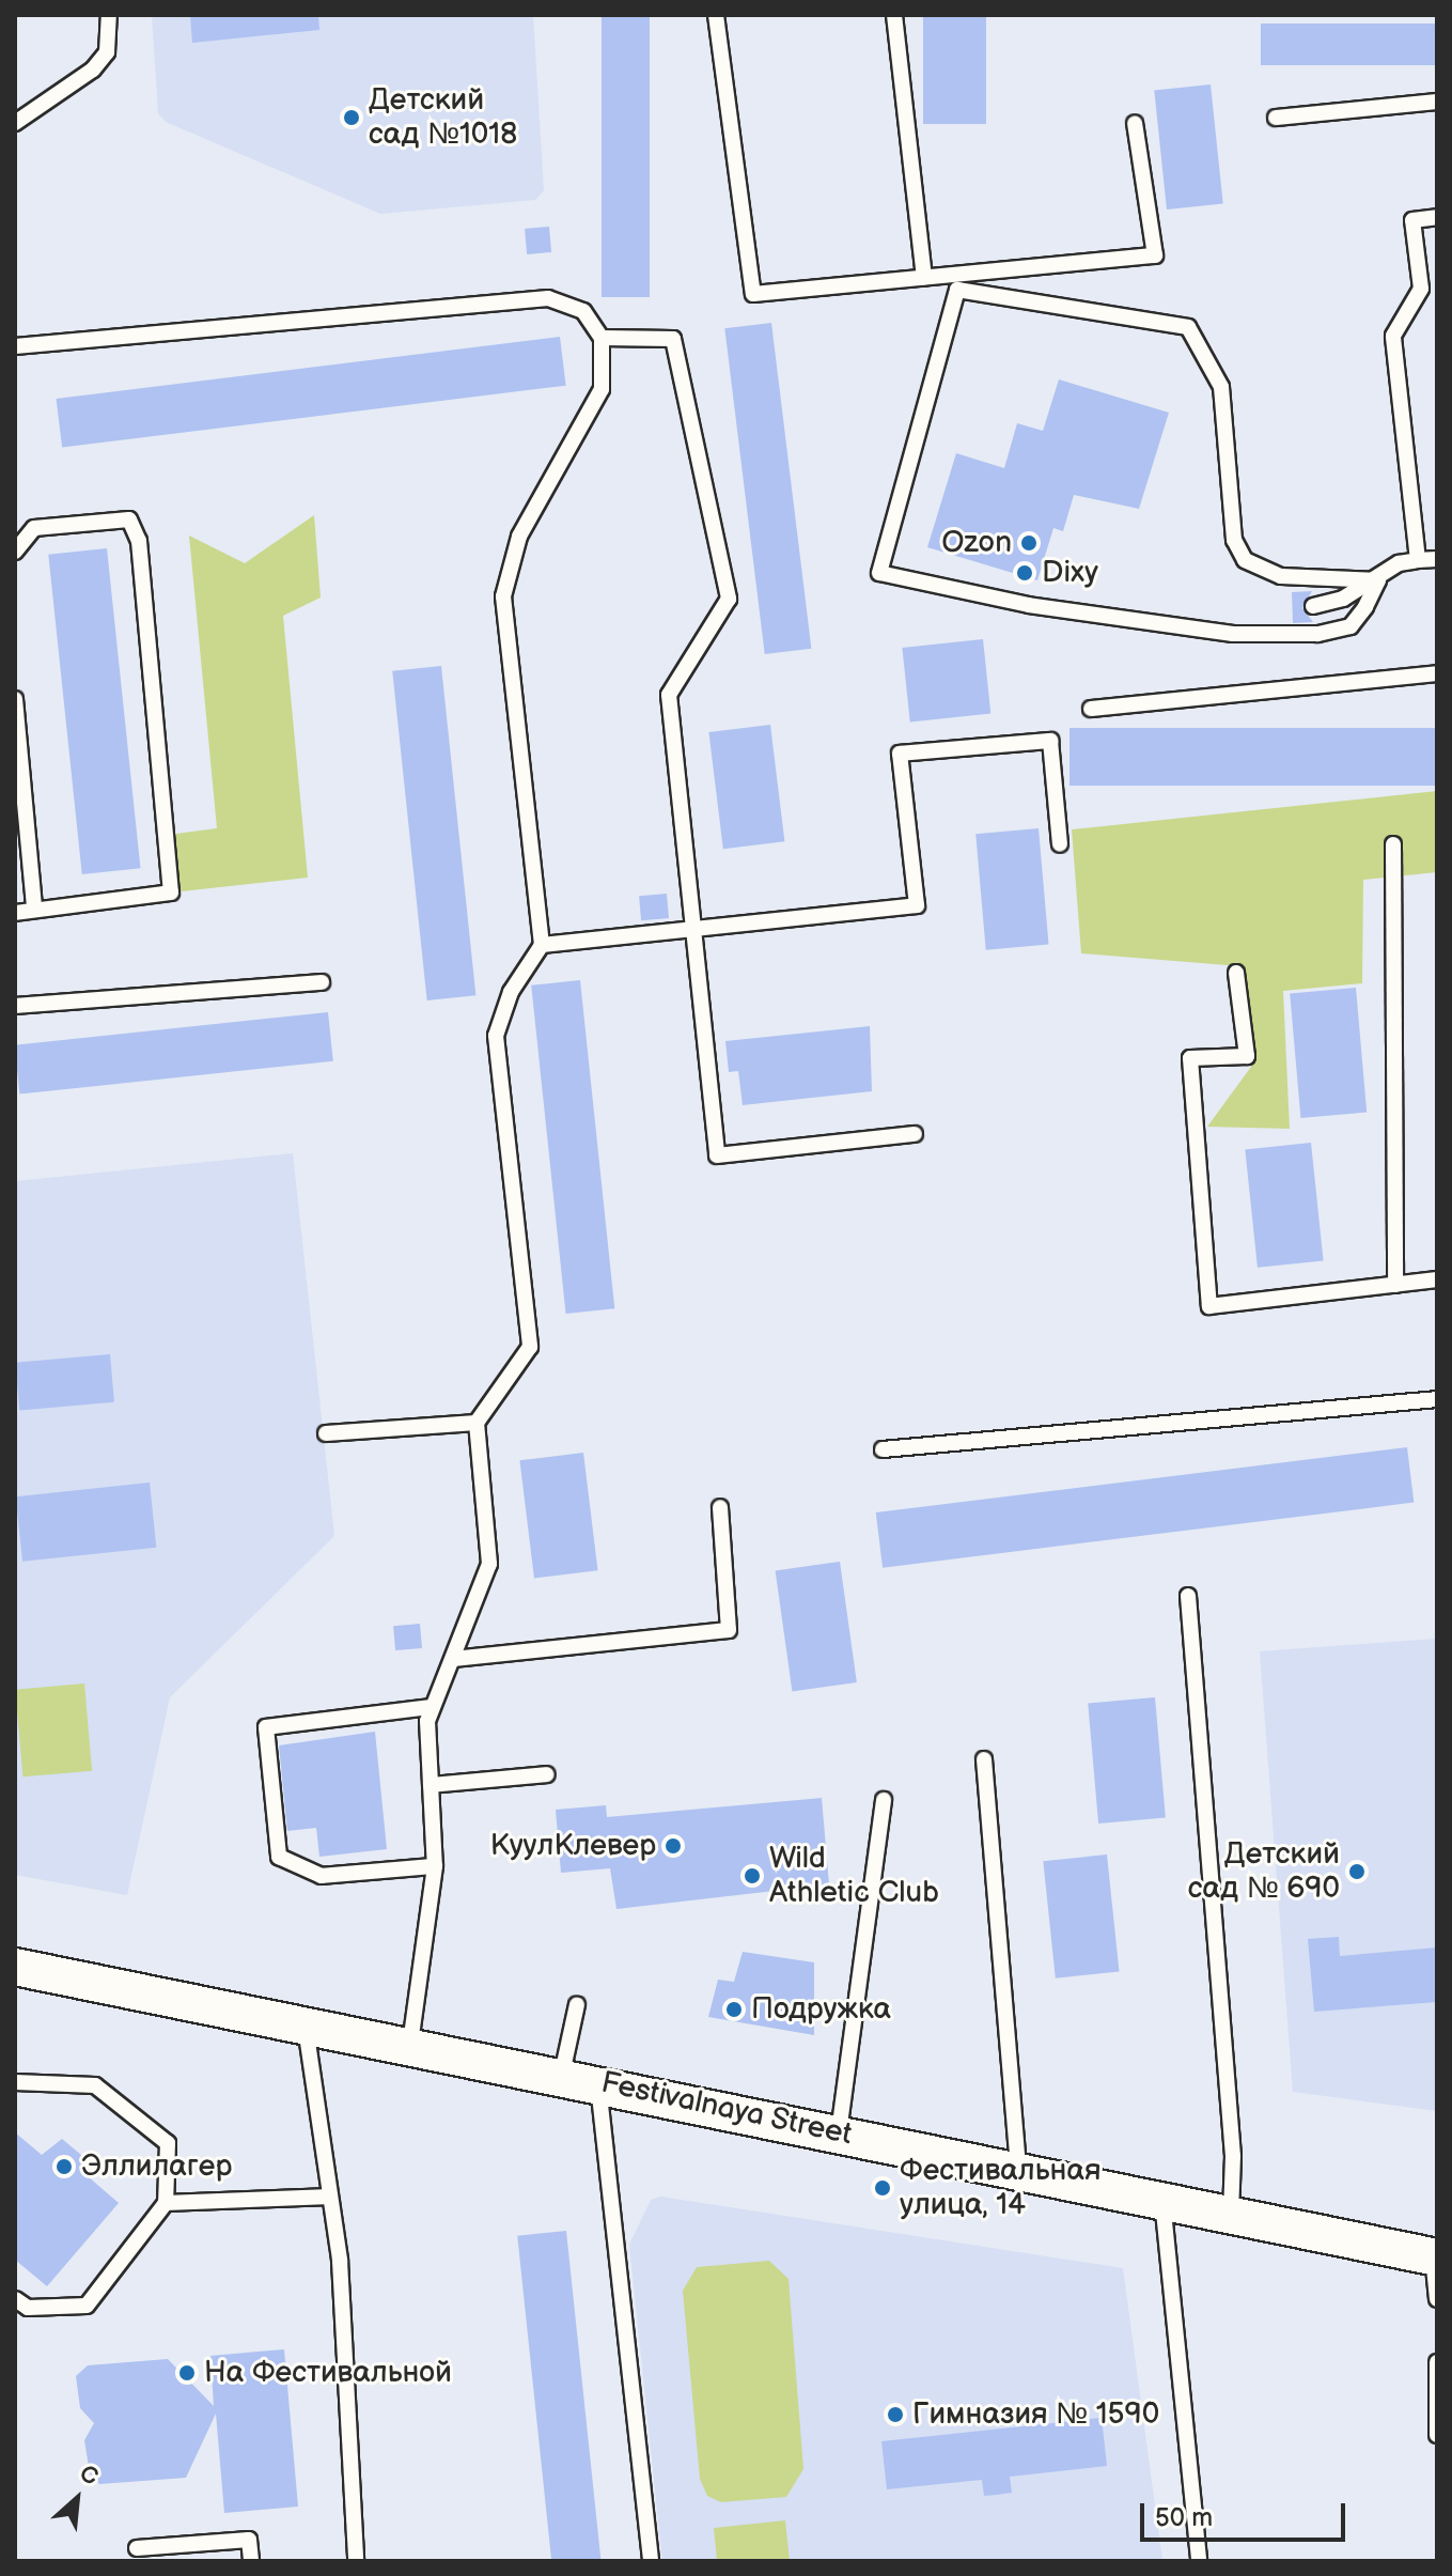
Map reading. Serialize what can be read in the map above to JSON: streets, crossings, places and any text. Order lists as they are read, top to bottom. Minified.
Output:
{"streets":{"street":["Festivalnaya Street"]},"places":["Детский сад №1018","Ozon","Dixy","КуулКлевер","Детский сад № 690","Wild Athletic Club","Подружка","Эллилагер","Фестивальная улица, 14","На Фестивальной","Гимназия № 1590"],"scale_bar":"50 m","north":"top right"}
